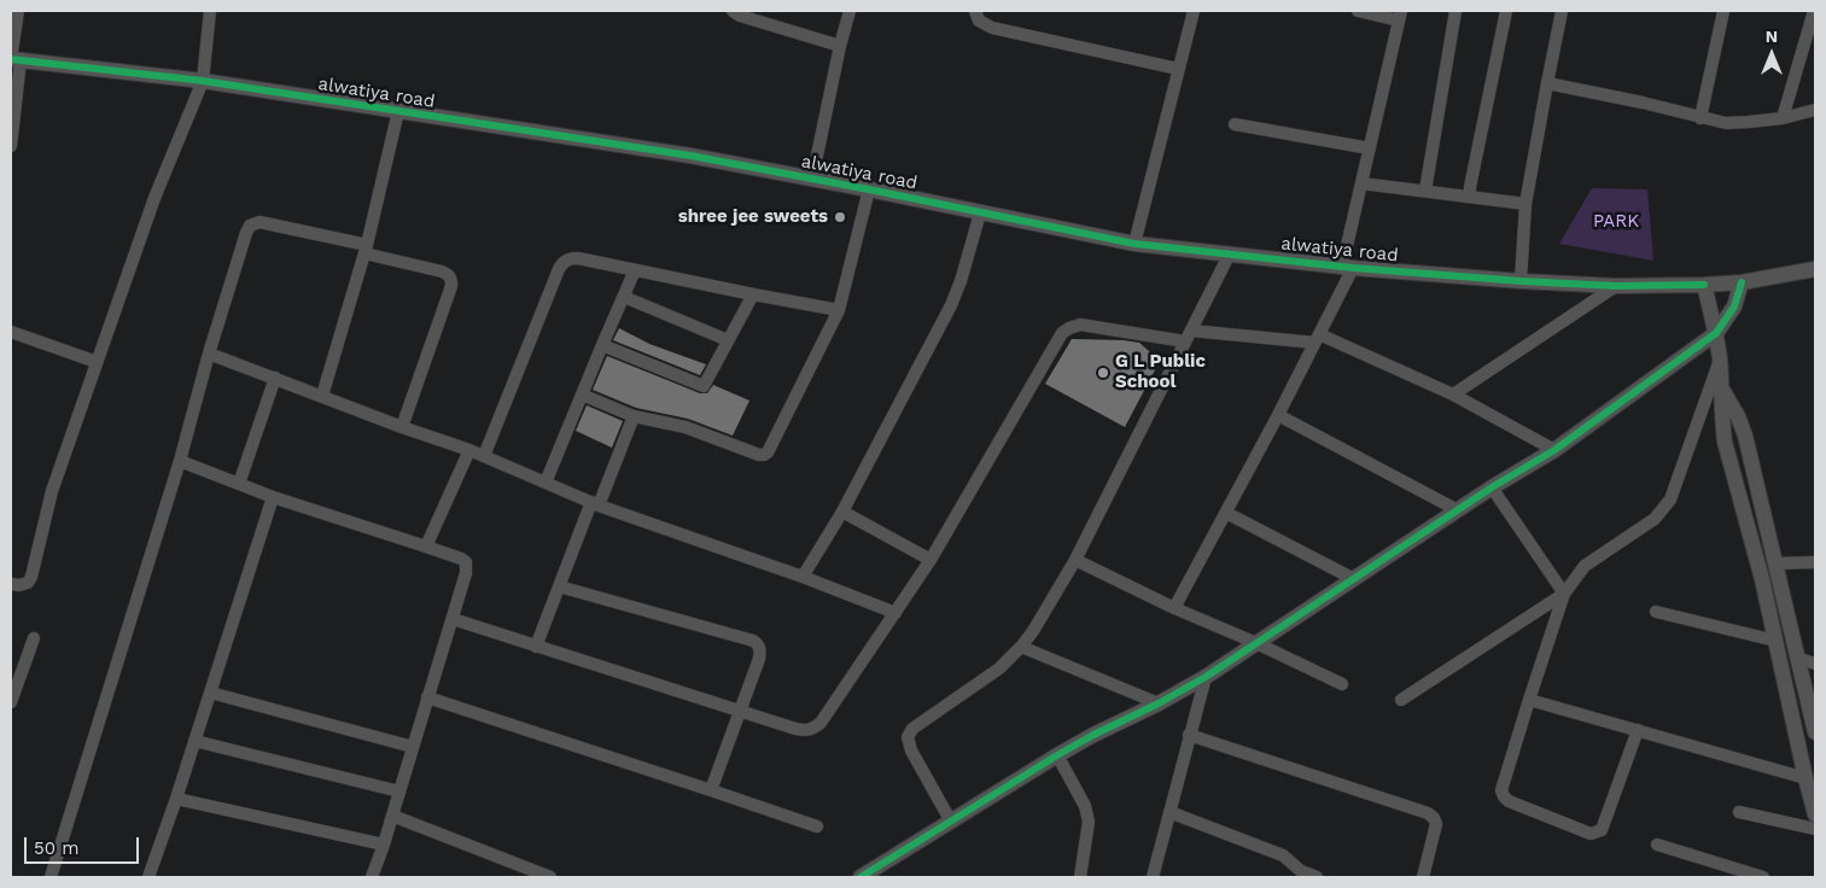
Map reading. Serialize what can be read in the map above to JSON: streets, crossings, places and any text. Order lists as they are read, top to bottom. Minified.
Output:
{"streets":{"street":["alwatiya road"]},"parks":["PARK"],"places":["shree jee sweets","G L Public School"],"scale_bar":"50 m","north":"top"}
